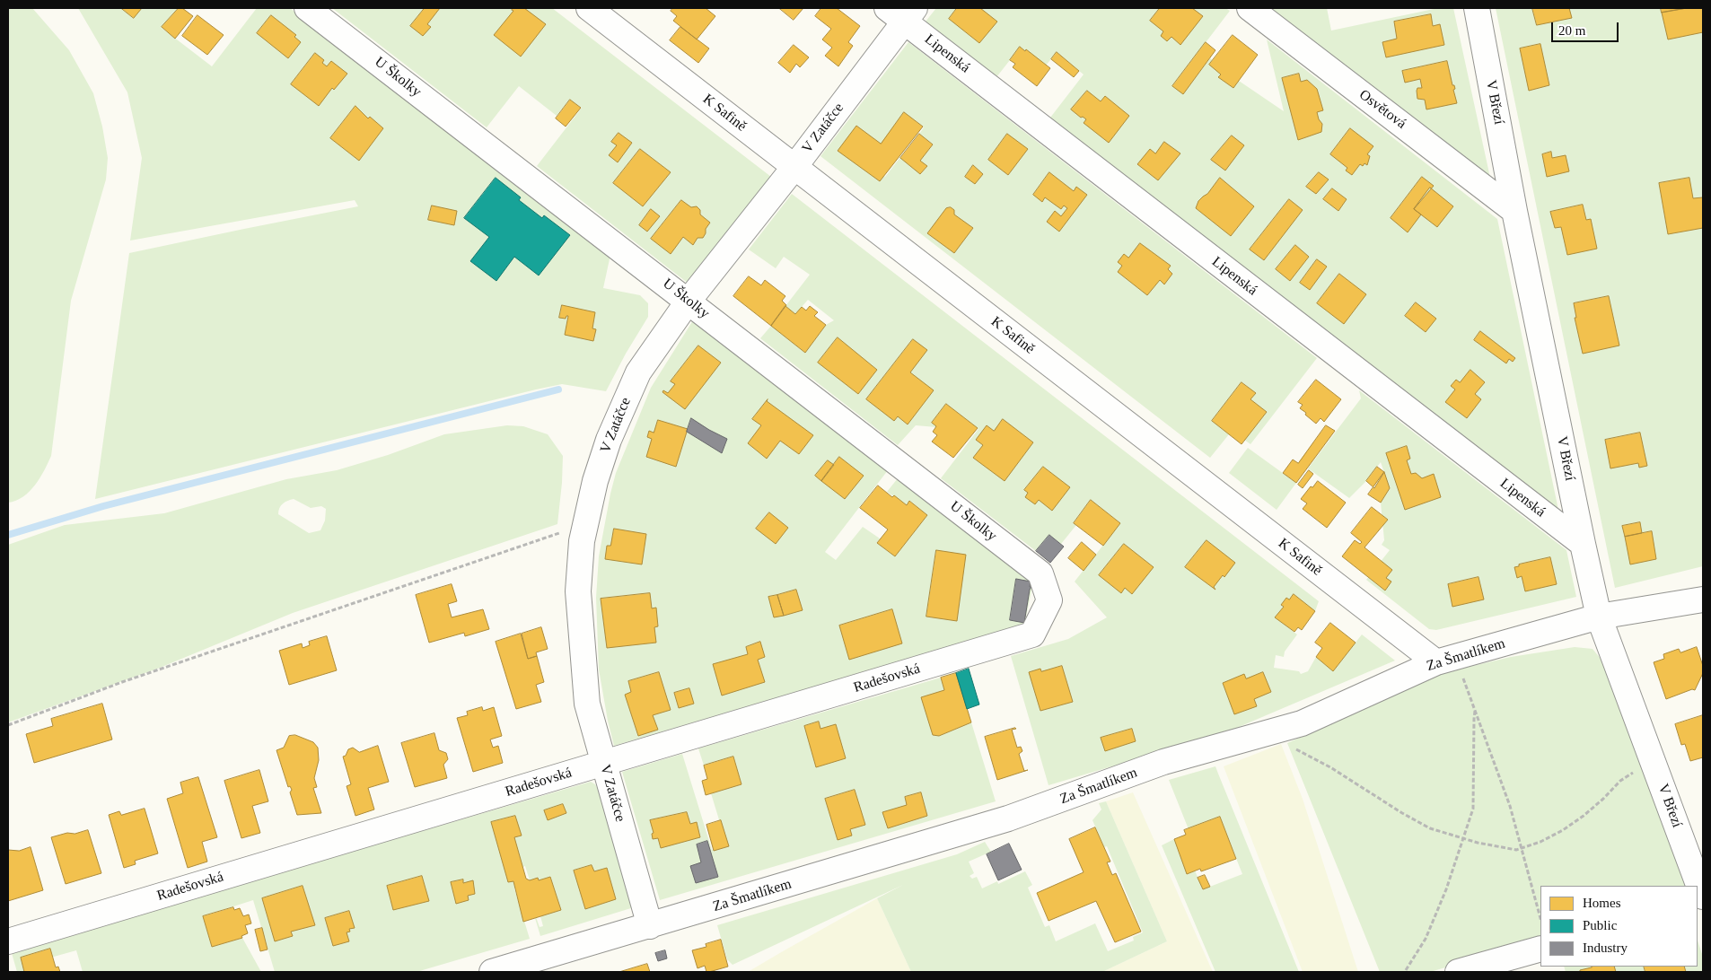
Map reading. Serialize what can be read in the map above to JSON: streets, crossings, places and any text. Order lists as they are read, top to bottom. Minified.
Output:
{"streets":{"street":["Lipenská","U Školky","V Březí","Osvětová","K Safině","V Zatáčce","Za Šmatlíkem","Radešovská"]},"crossings":[["Lipenská","V Březí"],["Lipenská","V Zatáčce"],["U Školky","V Zatáčce"],["U Školky","Radešovská"],["V Březí","Osvětová"],["V Březí","Za Šmatlíkem"],["K Safině","V Zatáčce"],["K Safině","Za Šmatlíkem"],["V Zatáčce","Za Šmatlíkem"],["V Zatáčce","Radešovská"]],"legend":["Homes","Public","Industry"],"scale_bar":"20 m"}
